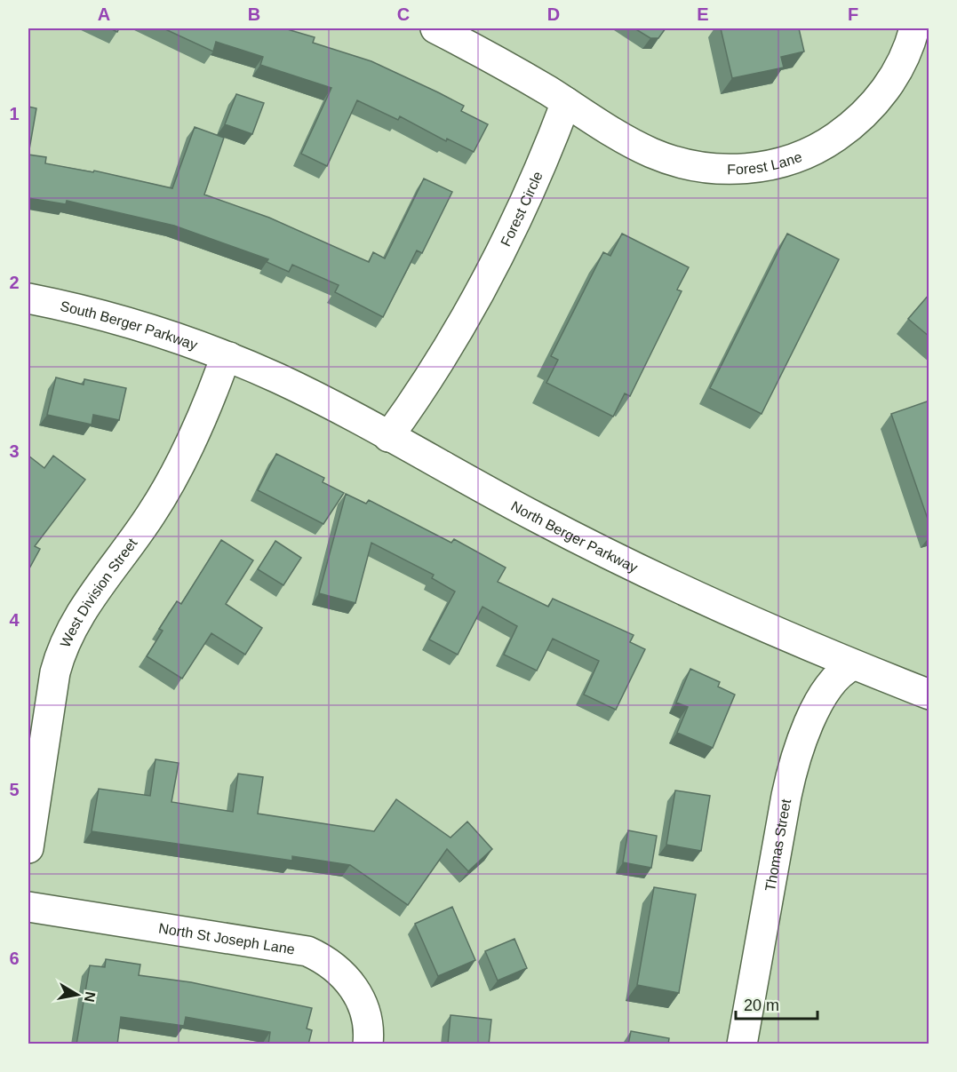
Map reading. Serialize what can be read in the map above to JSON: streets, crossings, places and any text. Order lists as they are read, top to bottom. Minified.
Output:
{"streets":{"street":["Forest Lane","Forest Circle","South Berger Parkway","North Berger Parkway","West Division Street","Thomas Street","North St Joseph Lane"]},"crossings":[["Forest Lane","Forest Circle"],["Forest Circle","North Berger Parkway"],["South Berger Parkway","North Berger Parkway"],["South Berger Parkway","West Division Street"],["North Berger Parkway","West Division Street"],["North Berger Parkway","Thomas Street"]],"scale_bar":"20 m","north":"right","grid":{"columns":["A","B","C","D","E","F"],"rows":["1","2","3","4","5","6"]}}
